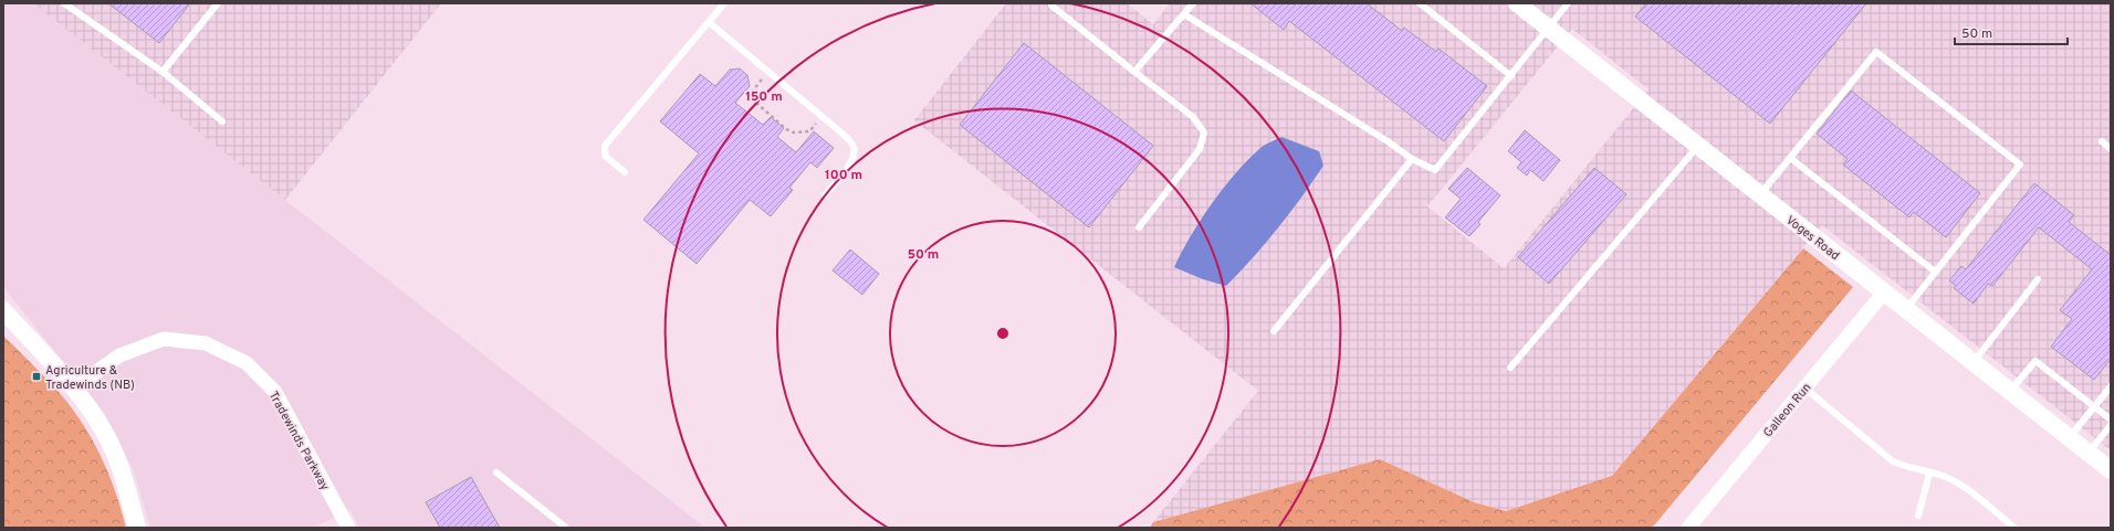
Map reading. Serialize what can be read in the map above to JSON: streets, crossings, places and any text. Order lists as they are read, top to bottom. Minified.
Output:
{"streets":{"street":["Voges Road","Galleon Run","Tradewinds Parkway"]},"crossings":[["Voges Road","Galleon Run"]],"places":{"transit":["Agriculture & Tradewinds (NB)"]},"scale_bar":"50 m","rings":["150 m","100 m","50 m"]}
